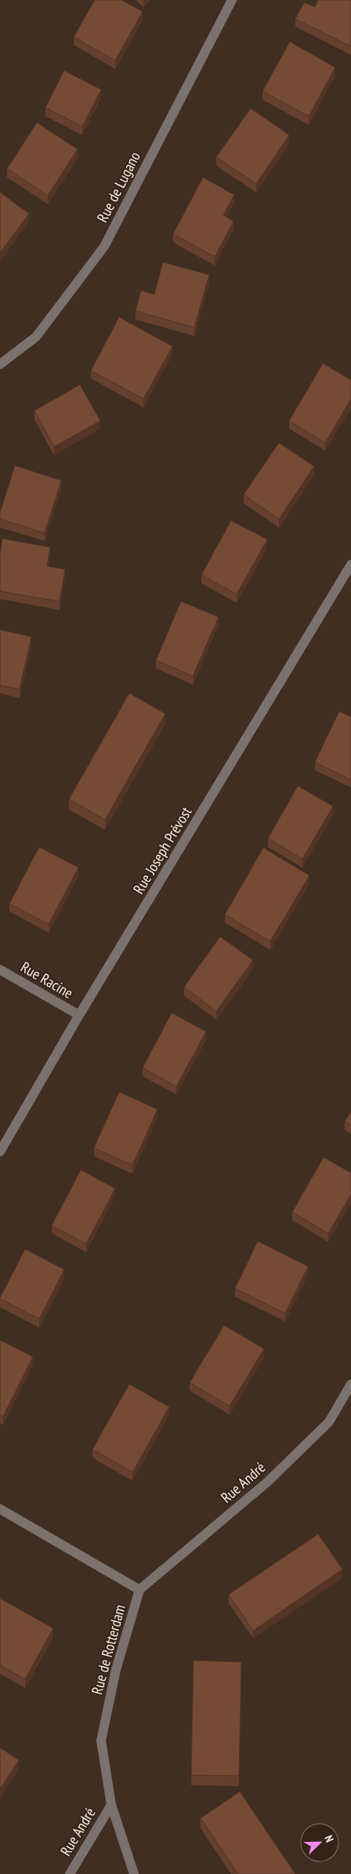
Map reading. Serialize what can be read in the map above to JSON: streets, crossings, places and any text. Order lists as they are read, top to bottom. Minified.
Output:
{"streets":{"street":["Rue de Lugano","Rue Joseph Prévost","Rue Racine","Rue André","Rue de Rotterdam"]},"crossings":[["Rue Joseph Prévost","Rue Racine"],["Rue André","Rue de Rotterdam"]],"north":"top right"}
